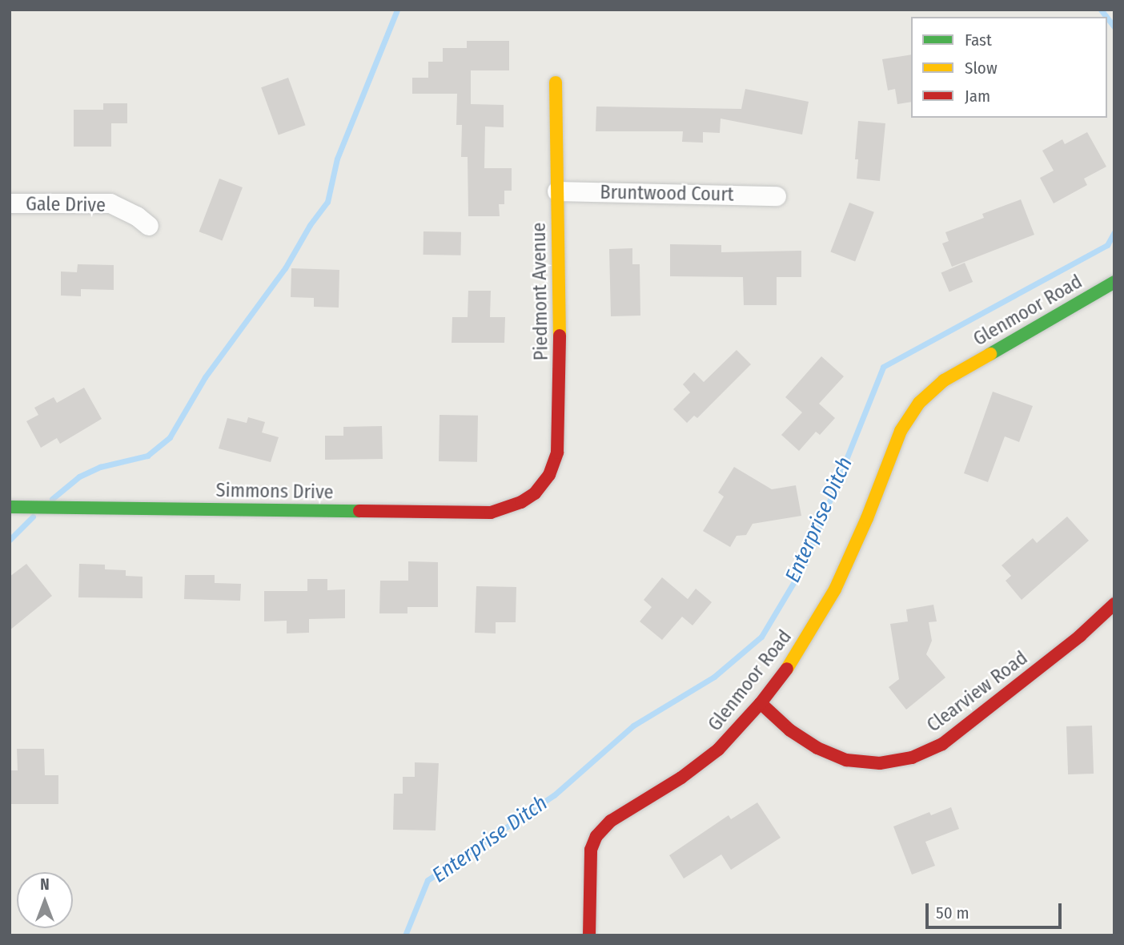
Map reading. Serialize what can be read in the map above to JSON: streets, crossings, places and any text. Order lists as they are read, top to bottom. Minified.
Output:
{"streets":{"street":["Bruntwood Court","Gale Drive","Piedmont Avenue","Glenmoor Road","Simmons Drive","Clearview Road"]},"crossings":[["Bruntwood Court","Piedmont Avenue"],["Piedmont Avenue","Simmons Drive"],["Glenmoor Road","Clearview Road"]],"water":["Enterprise Ditch"],"legend":["Fast","Slow","Jam"],"scale_bar":"50 m","north":"top"}
